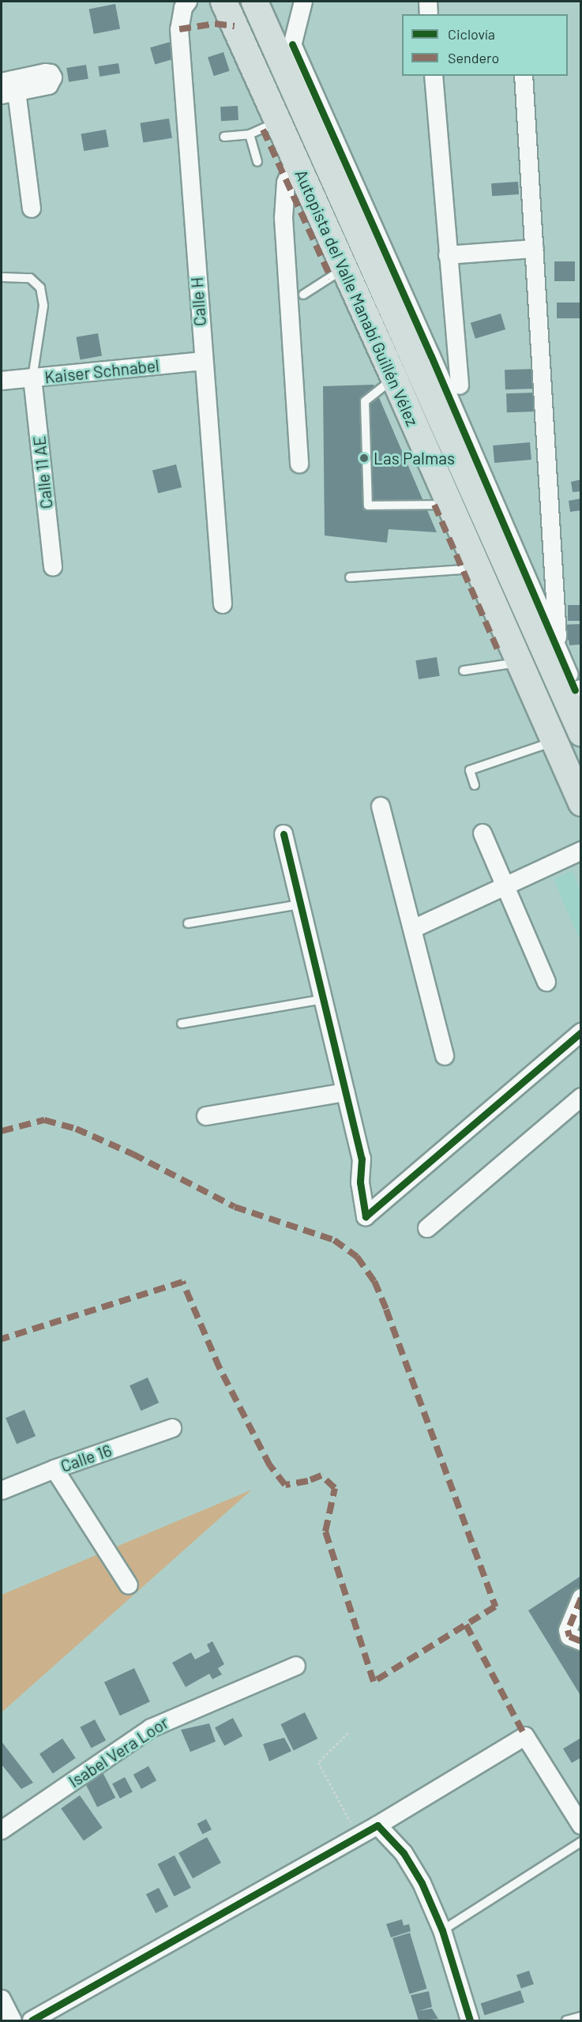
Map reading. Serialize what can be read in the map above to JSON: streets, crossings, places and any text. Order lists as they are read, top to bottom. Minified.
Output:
{"streets":{"main road":["Autopista del Valle Manabí Guillén Vélez"],"street":["Calle H","Kaiser Schnabel","Calle 11 AE","Calle 16","Isabel Vera Loor"]},"crossings":[["Calle H","Kaiser Schnabel"],["Kaiser Schnabel","Calle 11 AE"]],"places":["Las Palmas"],"legend":["Ciclovía","Sendero"]}
